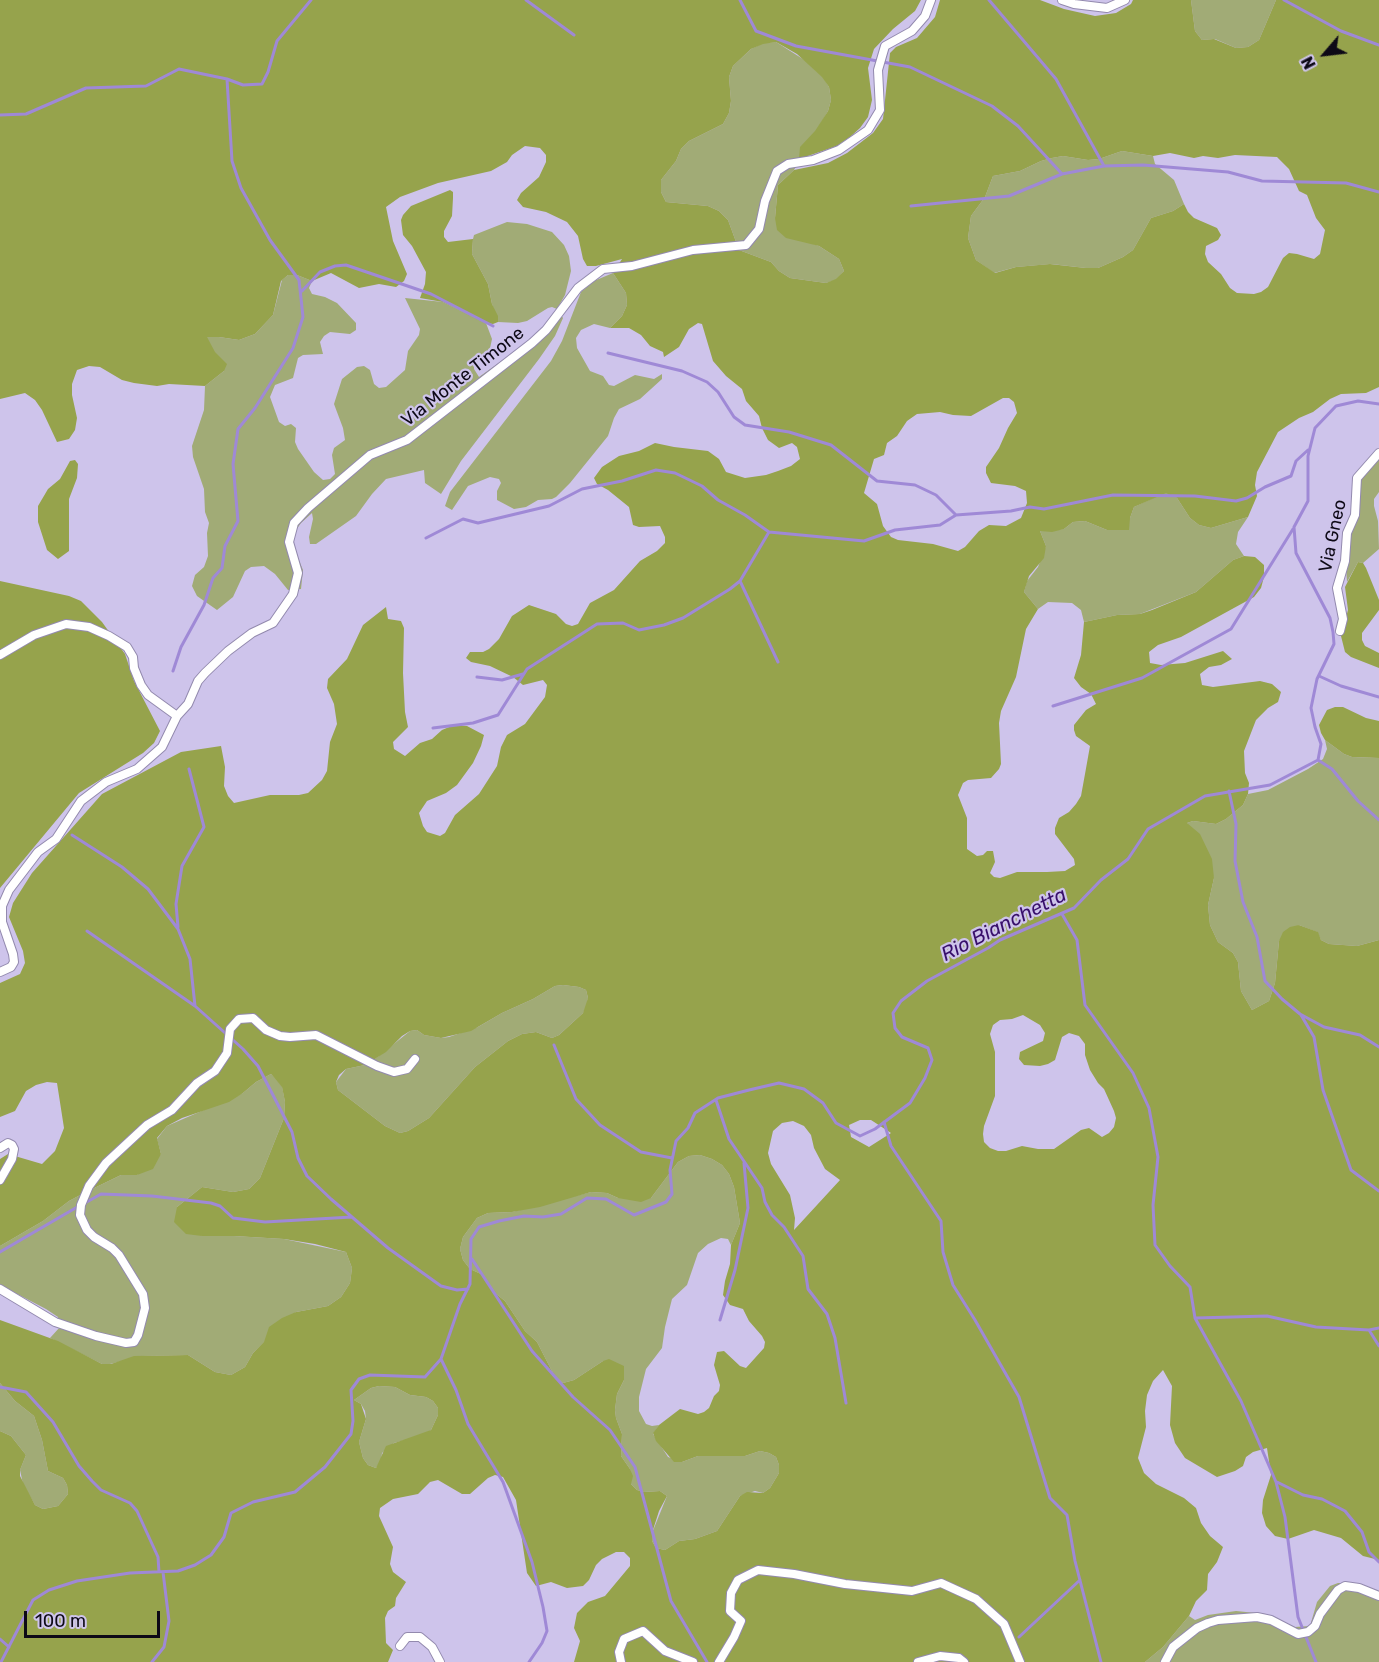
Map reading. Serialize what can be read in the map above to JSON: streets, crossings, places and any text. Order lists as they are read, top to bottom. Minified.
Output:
{"streets":{"street":["Via Monte Timone","Via Gneo"]},"water":["Rio Bianchetta"],"scale_bar":"100 m","north":"bottom left"}
